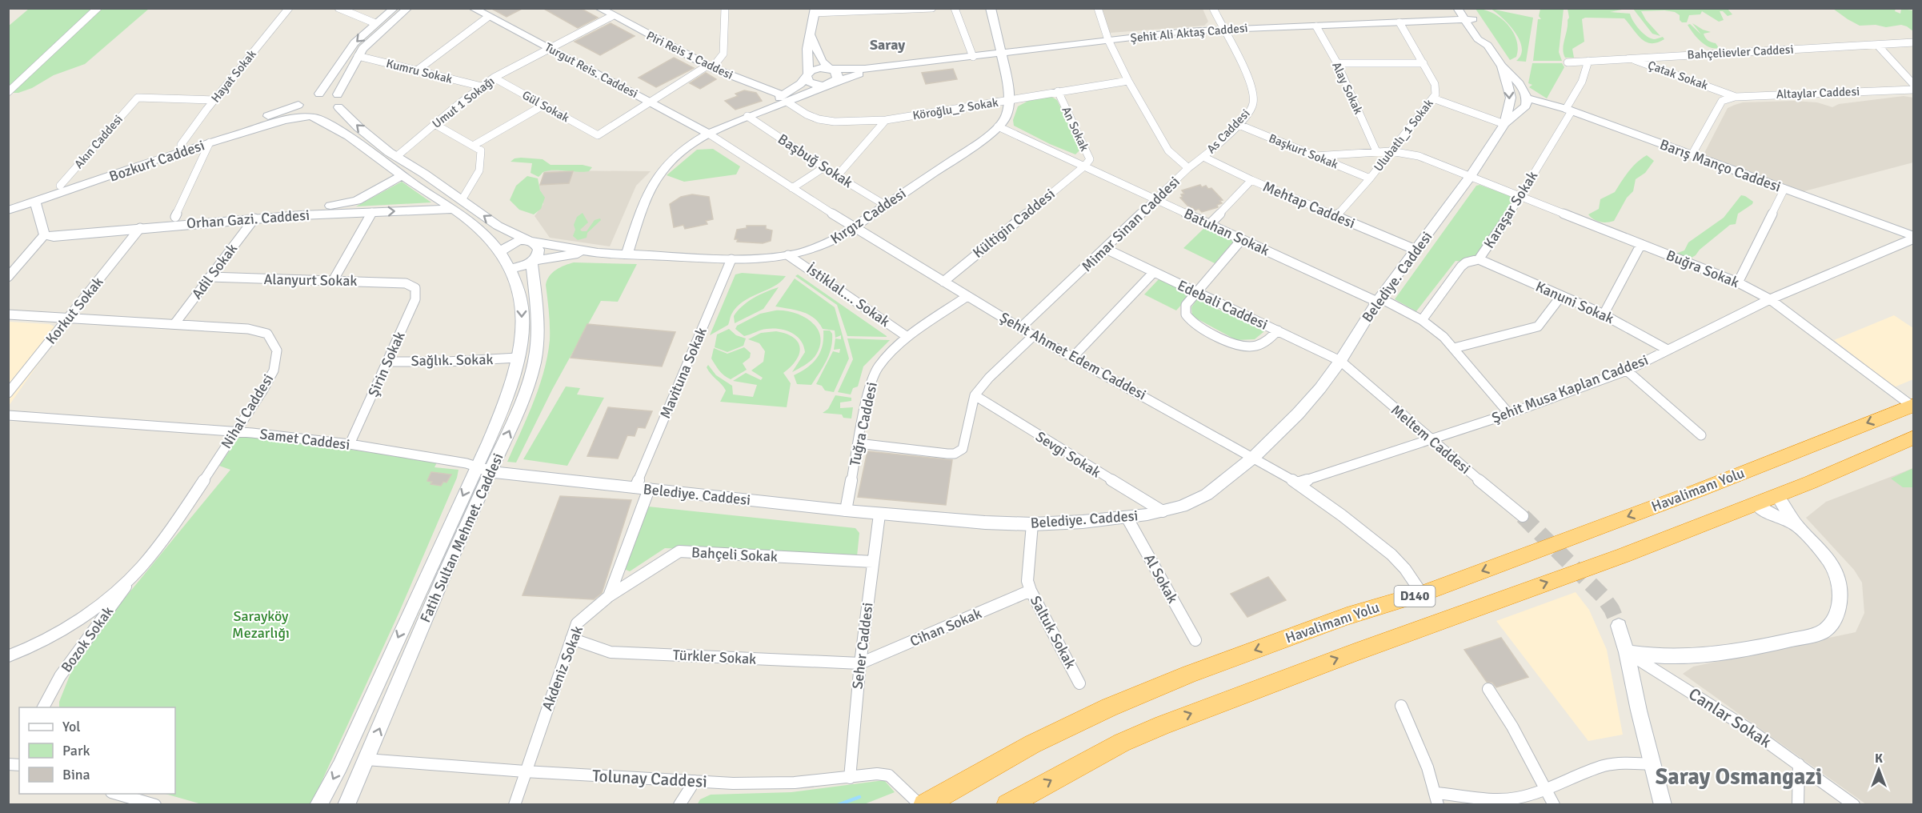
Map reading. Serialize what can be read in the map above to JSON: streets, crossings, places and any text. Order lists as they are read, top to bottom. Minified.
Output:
{"streets":{"highway":["Havalimanı Yolu","D140"],"street":["Şehit Ali Aktaş Caddesi","Bahçelievler Caddesi","Piri Reis 1 Caddesi","Turgut Reis. Caddesi","Kumru Sokak","Çatak Sokak","Hayat Sokak","Alay Sokak","Altaylar Caddesi","Umut 1 Sokağı","Gül Sokak","Köroğlu_2 Sokak","An Sokak","As Caddesi","Ulubatlı_1 Sokak","Akın Caddesi","Başkurt Sokak","Bozkurt Caddesi","Başbuğ Sokak","Barış Manço Caddesi","Mehtap Caddesi","Karaşar Sokak","Kırgız Caddesi","Orhan Gazi. Caddesi","Kültigin Caddesi","Mimar Sinan Caddesi","Batuhan Sokak","Buğra Sokak","Adil Sokak","Belediye. Caddesi","Alanyurt Sokak","İstiklal.... Sokak","Kanuni Sokak","Edebali Caddesi","Korkut Sokak","Şehit Ahmet Edem Caddesi","Sağlık. Sokak","Şirin Sokak","Mavituna Sokak","Şehit Musa Kaplan Caddesi","Nihal Caddesi","Tuğra Caddesi","Samet Caddesi","Meltem Caddesi","Sevgi Sokak","Fatih Sultan Mehmet. Caddesi","Bahçeli Sokak","Al Sokak","Cihan Sokak","Saltuk Sokak","Bozok Sokak","Seher Caddesi","Türkler Sokak","Akdeniz Sokak","Canlar Sokak","Tolunay Caddesi"]},"crossings":[["Şehit Ali Aktaş Caddesi","Piri Reis 1 Caddesi"],["Şehit Ali Aktaş Caddesi","Turgut Reis. Caddesi"],["Şehit Ali Aktaş Caddesi","Alay Sokak"],["Şehit Ali Aktaş Caddesi","Köroğlu_2 Sokak"],["Şehit Ali Aktaş Caddesi","As Caddesi"],["Şehit Ali Aktaş Caddesi","Ulubatlı_1 Sokak"],["Şehit Ali Aktaş Caddesi","Başbuğ Sokak"],["Şehit Ali Aktaş Caddesi","Kırgız Caddesi"],["Şehit Ali Aktaş Caddesi","Mimar Sinan Caddesi"],["Şehit Ali Aktaş Caddesi","Şehit Ahmet Edem Caddesi"],["Bahçelievler Caddesi","Çatak Sokak"],["Bahçelievler Caddesi","Karaşar Sokak"],["Piri Reis 1 Caddesi","Umut 1 Sokağı"],["Piri Reis 1 Caddesi","Köroğlu_2 Sokak"],["Turgut Reis. Caddesi","Umut 1 Sokağı"],["Turgut Reis. Caddesi","Gül Sokak"],["Turgut Reis. Caddesi","Şehit Ahmet Edem Caddesi"],["Kumru Sokak","Umut 1 Sokağı"],["Çatak Sokak","Altaylar Caddesi"],["Hayat Sokak","Akın Caddesi"],["Hayat Sokak","Bozkurt Caddesi"],["Alay Sokak","Buğra Sokak"],["Umut 1 Sokağı","Gül Sokak"],["Köroğlu_2 Sokak","An Sokak"],["Köroğlu_2 Sokak","Kırgız Caddesi"],["Köroğlu_2 Sokak","Mimar Sinan Caddesi"],["An Sokak","Kültigin Caddesi"],["An Sokak","Batuhan Sokak"],["As Caddesi","Başkurt Sokak"],["As Caddesi","Mehtap Caddesi"],["As Caddesi","Mimar Sinan Caddesi"],["Ulubatlı_1 Sokak","Başkurt Sokak"],["Ulubatlı_1 Sokak","Mehtap Caddesi"],["Ulubatlı_1 Sokak","Buğra Sokak"],["Akın Caddesi","Bozkurt Caddesi"],["Başkurt Sokak","Buğra Sokak"],["Bozkurt Caddesi","Fatih Sultan Mehmet. Caddesi"],["Başbuğ Sokak","Kırgız Caddesi"],["Barış Manço Caddesi","Karaşar Sokak"],["Barış Manço Caddesi","Şehit Musa Kaplan Caddesi"],["Mehtap Caddesi","Belediye. Caddesi"],["Karaşar Sokak","Batuhan Sokak"],["Karaşar Sokak","Buğra Sokak"],["Karaşar Sokak","Kanuni Sokak"],["Kırgız Caddesi","Batuhan Sokak"],["Kırgız Caddesi","İstiklal.... Sokak"],["Kırgız Caddesi","Şehit Ahmet Edem Caddesi"],["Kırgız Caddesi","Mavituna Sokak"],["Kırgız Caddesi","Fatih Sultan Mehmet. Caddesi"],["Orhan Gazi. Caddesi","Adil Sokak"],["Orhan Gazi. Caddesi","Korkut Sokak"],["Orhan Gazi. Caddesi","Fatih Sultan Mehmet. Caddesi"],["Kültigin Caddesi","Batuhan Sokak"],["Kültigin Caddesi","Şehit Ahmet Edem Caddesi"],["Mimar Sinan Caddesi","Batuhan Sokak"],["Mimar Sinan Caddesi","Edebali Caddesi"],["Mimar Sinan Caddesi","Şehit Ahmet Edem Caddesi"],["Batuhan Sokak","Belediye. Caddesi"],["Batuhan Sokak","Şehit Musa Kaplan Caddesi"],["Buğra Sokak","Belediye. Caddesi"],["Buğra Sokak","Şehit Musa Kaplan Caddesi"],["Buğra Sokak","Havalimanı Yolu"],["Adil Sokak","Alanyurt Sokak"],["Adil Sokak","Nihal Caddesi"],["Belediye. Caddesi","Edebali Caddesi"],["Belediye. Caddesi","Şehit Ahmet Edem Caddesi"],["Belediye. Caddesi","Mavituna Sokak"],["Belediye. Caddesi","Tuğra Caddesi"],["Belediye. Caddesi","Samet Caddesi"],["Belediye. Caddesi","Meltem Caddesi"],["Belediye. Caddesi","Sevgi Sokak"],["Belediye. Caddesi","Fatih Sultan Mehmet. Caddesi"],["Belediye. Caddesi","Al Sokak"],["Belediye. Caddesi","Saltuk Sokak"],["Belediye. Caddesi","Seher Caddesi"],["Alanyurt Sokak","Şirin Sokak"],["İstiklal.... Sokak","Tuğra Caddesi"],["Kanuni Sokak","Şehit Musa Kaplan Caddesi"],["Edebali Caddesi","Meltem Caddesi"],["Korkut Sokak","Nihal Caddesi"],["Şehit Ahmet Edem Caddesi","Şehit Musa Kaplan Caddesi"],["Şehit Ahmet Edem Caddesi","Tuğra Caddesi"],["Şehit Ahmet Edem Caddesi","Havalimanı Yolu"],["Sağlık. Sokak","Şirin Sokak"],["Sağlık. Sokak","Fatih Sultan Mehmet. Caddesi"],["Şirin Sokak","Samet Caddesi"],["Şehit Musa Kaplan Caddesi","Meltem Caddesi"],["Nihal Caddesi","Samet Caddesi"],["Nihal Caddesi","Bozok Sokak"],["Samet Caddesi","Fatih Sultan Mehmet. Caddesi"],["Fatih Sultan Mehmet. Caddesi","Tolunay Caddesi"],["Bahçeli Sokak","Seher Caddesi"],["Bahçeli Sokak","Akdeniz Sokak"],["Cihan Sokak","Saltuk Sokak"],["Cihan Sokak","Seher Caddesi"],["Cihan Sokak","Türkler Sokak"],["Seher Caddesi","Türkler Sokak"],["Seher Caddesi","Tolunay Caddesi"],["Türkler Sokak","Akdeniz Sokak"],["Akdeniz Sokak","Tolunay Caddesi"]],"districts":["Saray","Saray Osmangazi"],"parks":["Sarayköy Mezarlığı"],"legend":["Yol","Park","Bina"],"north":"top"}
